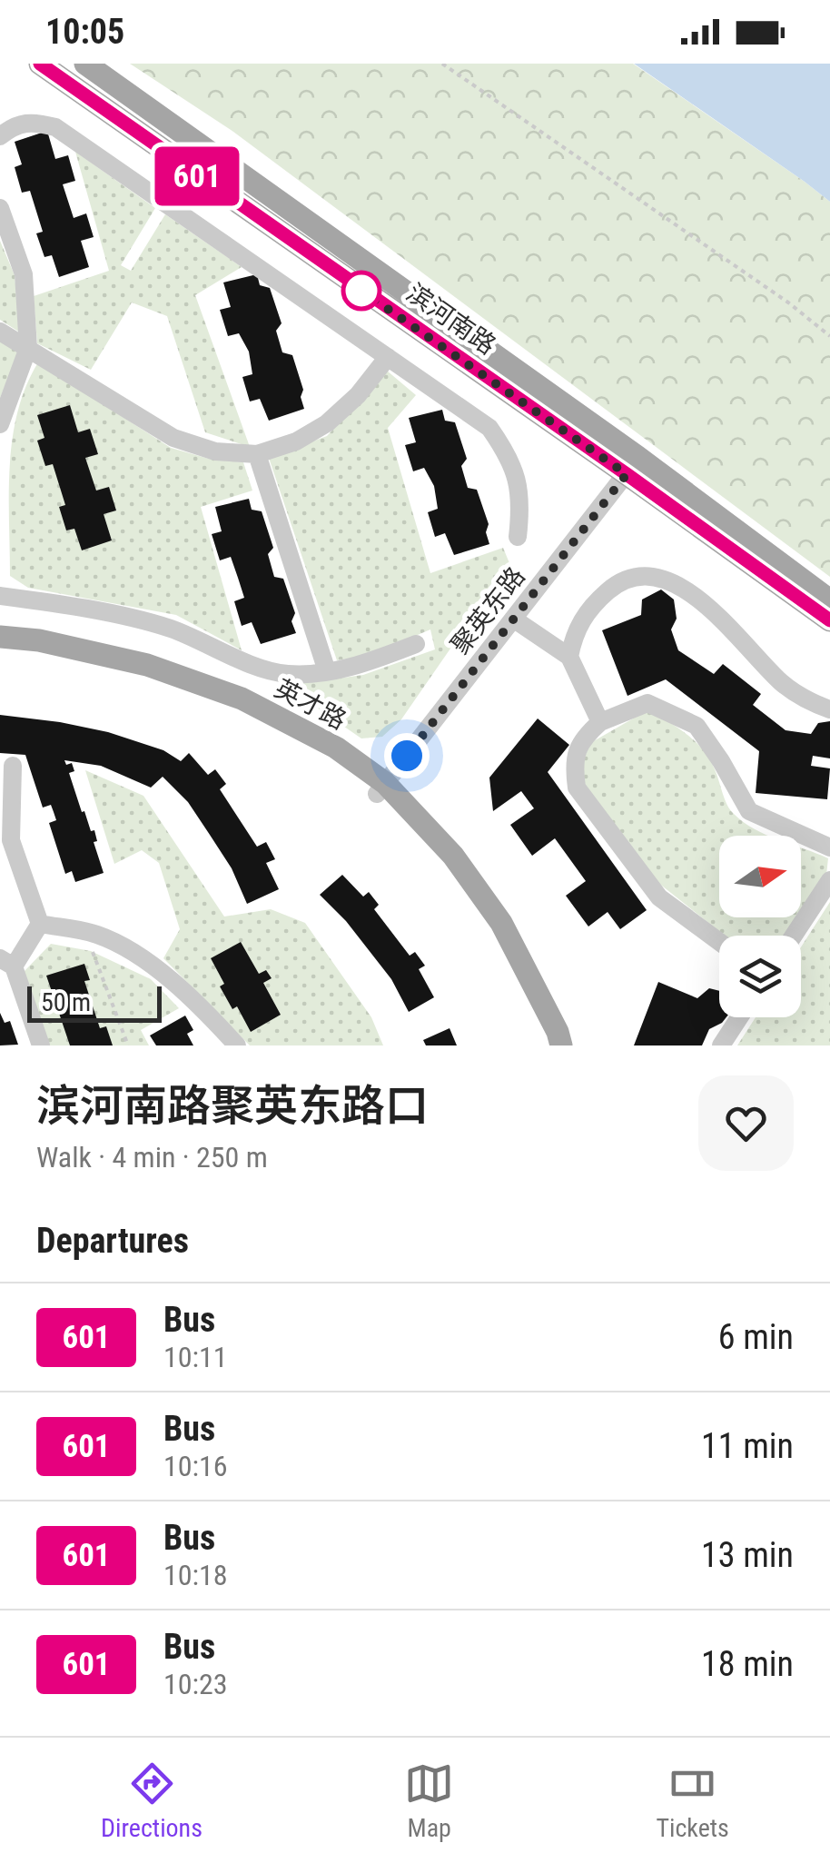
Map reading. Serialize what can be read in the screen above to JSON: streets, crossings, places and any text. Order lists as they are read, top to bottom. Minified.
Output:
{"streets":{"main road":["滨河南路","英才路"],"street":["聚英东路"]},"crossings":[["滨河南路","聚英东路"],["聚英东路","英才路"]],"lines":["bus line 601"],"scale_bar":"50 m","north":"right","page":{"status":"10:05","on_map":"601","scale":"50 m","heading":[["滨河南路聚英东路口","Walk · 4 min · 250 m"],"Departures"],"list":[{"mark":"601","name":"Bus","note":"10:11","value":"6 min"},{"mark":"601","name":"Bus","note":"10:16","value":"11 min"},{"mark":"601","name":"Bus","note":"10:18","value":"13 min"},{"mark":"601","name":"Bus","note":"10:23","value":"18 min"}],"tabs":["Directions","Map","Tickets"]}}
